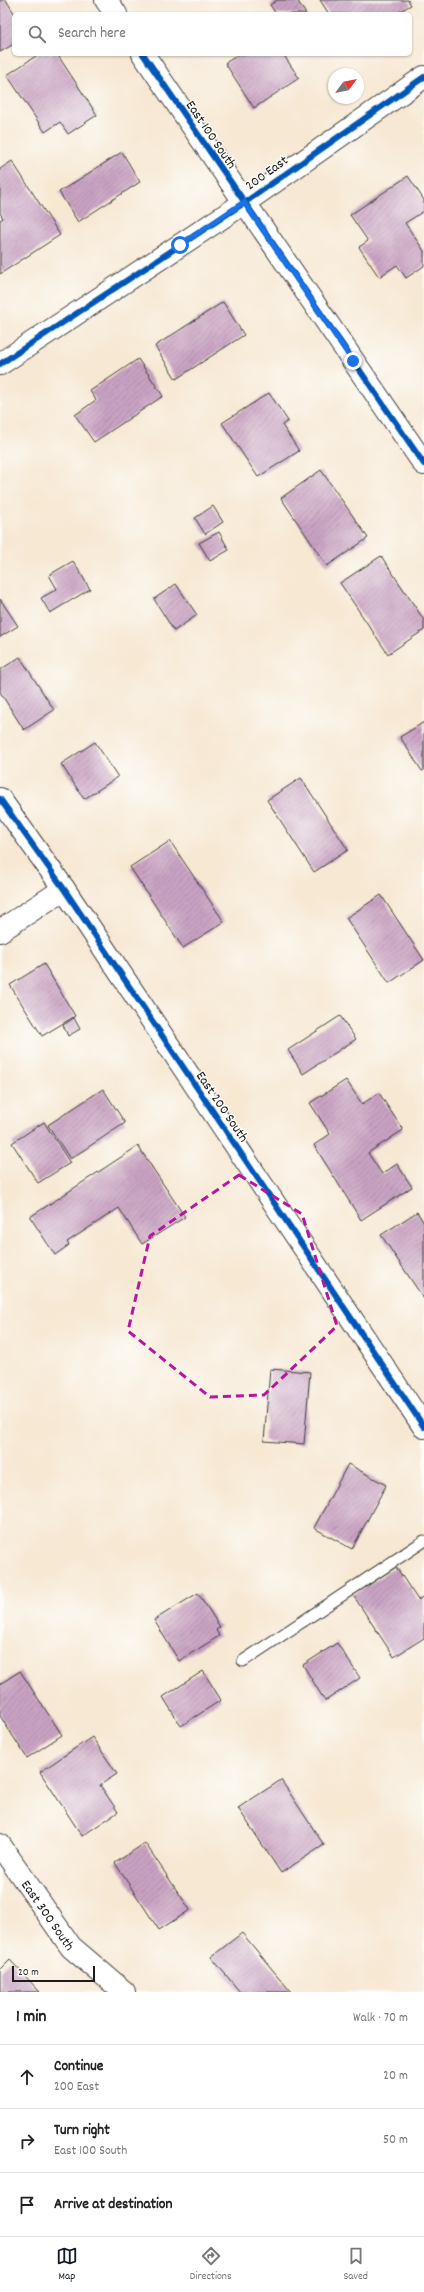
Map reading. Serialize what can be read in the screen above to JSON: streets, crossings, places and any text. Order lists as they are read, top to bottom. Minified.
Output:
{"streets":{"street":["East 100 South","200 East","East 200 South","East 300 South"]},"crossings":[["East 100 South","200 East"]],"scale_bar":"20 m","north":"top right","page":{"search":"Search here","scale":"20 m","heading":["1 min","Walk · 70 m"],"list":[["Continue","200 East","20 m"],["Turn right","East 100 South","50 m"],"Arrive at destination"],"nav":["Map","Directions","Saved"]}}
